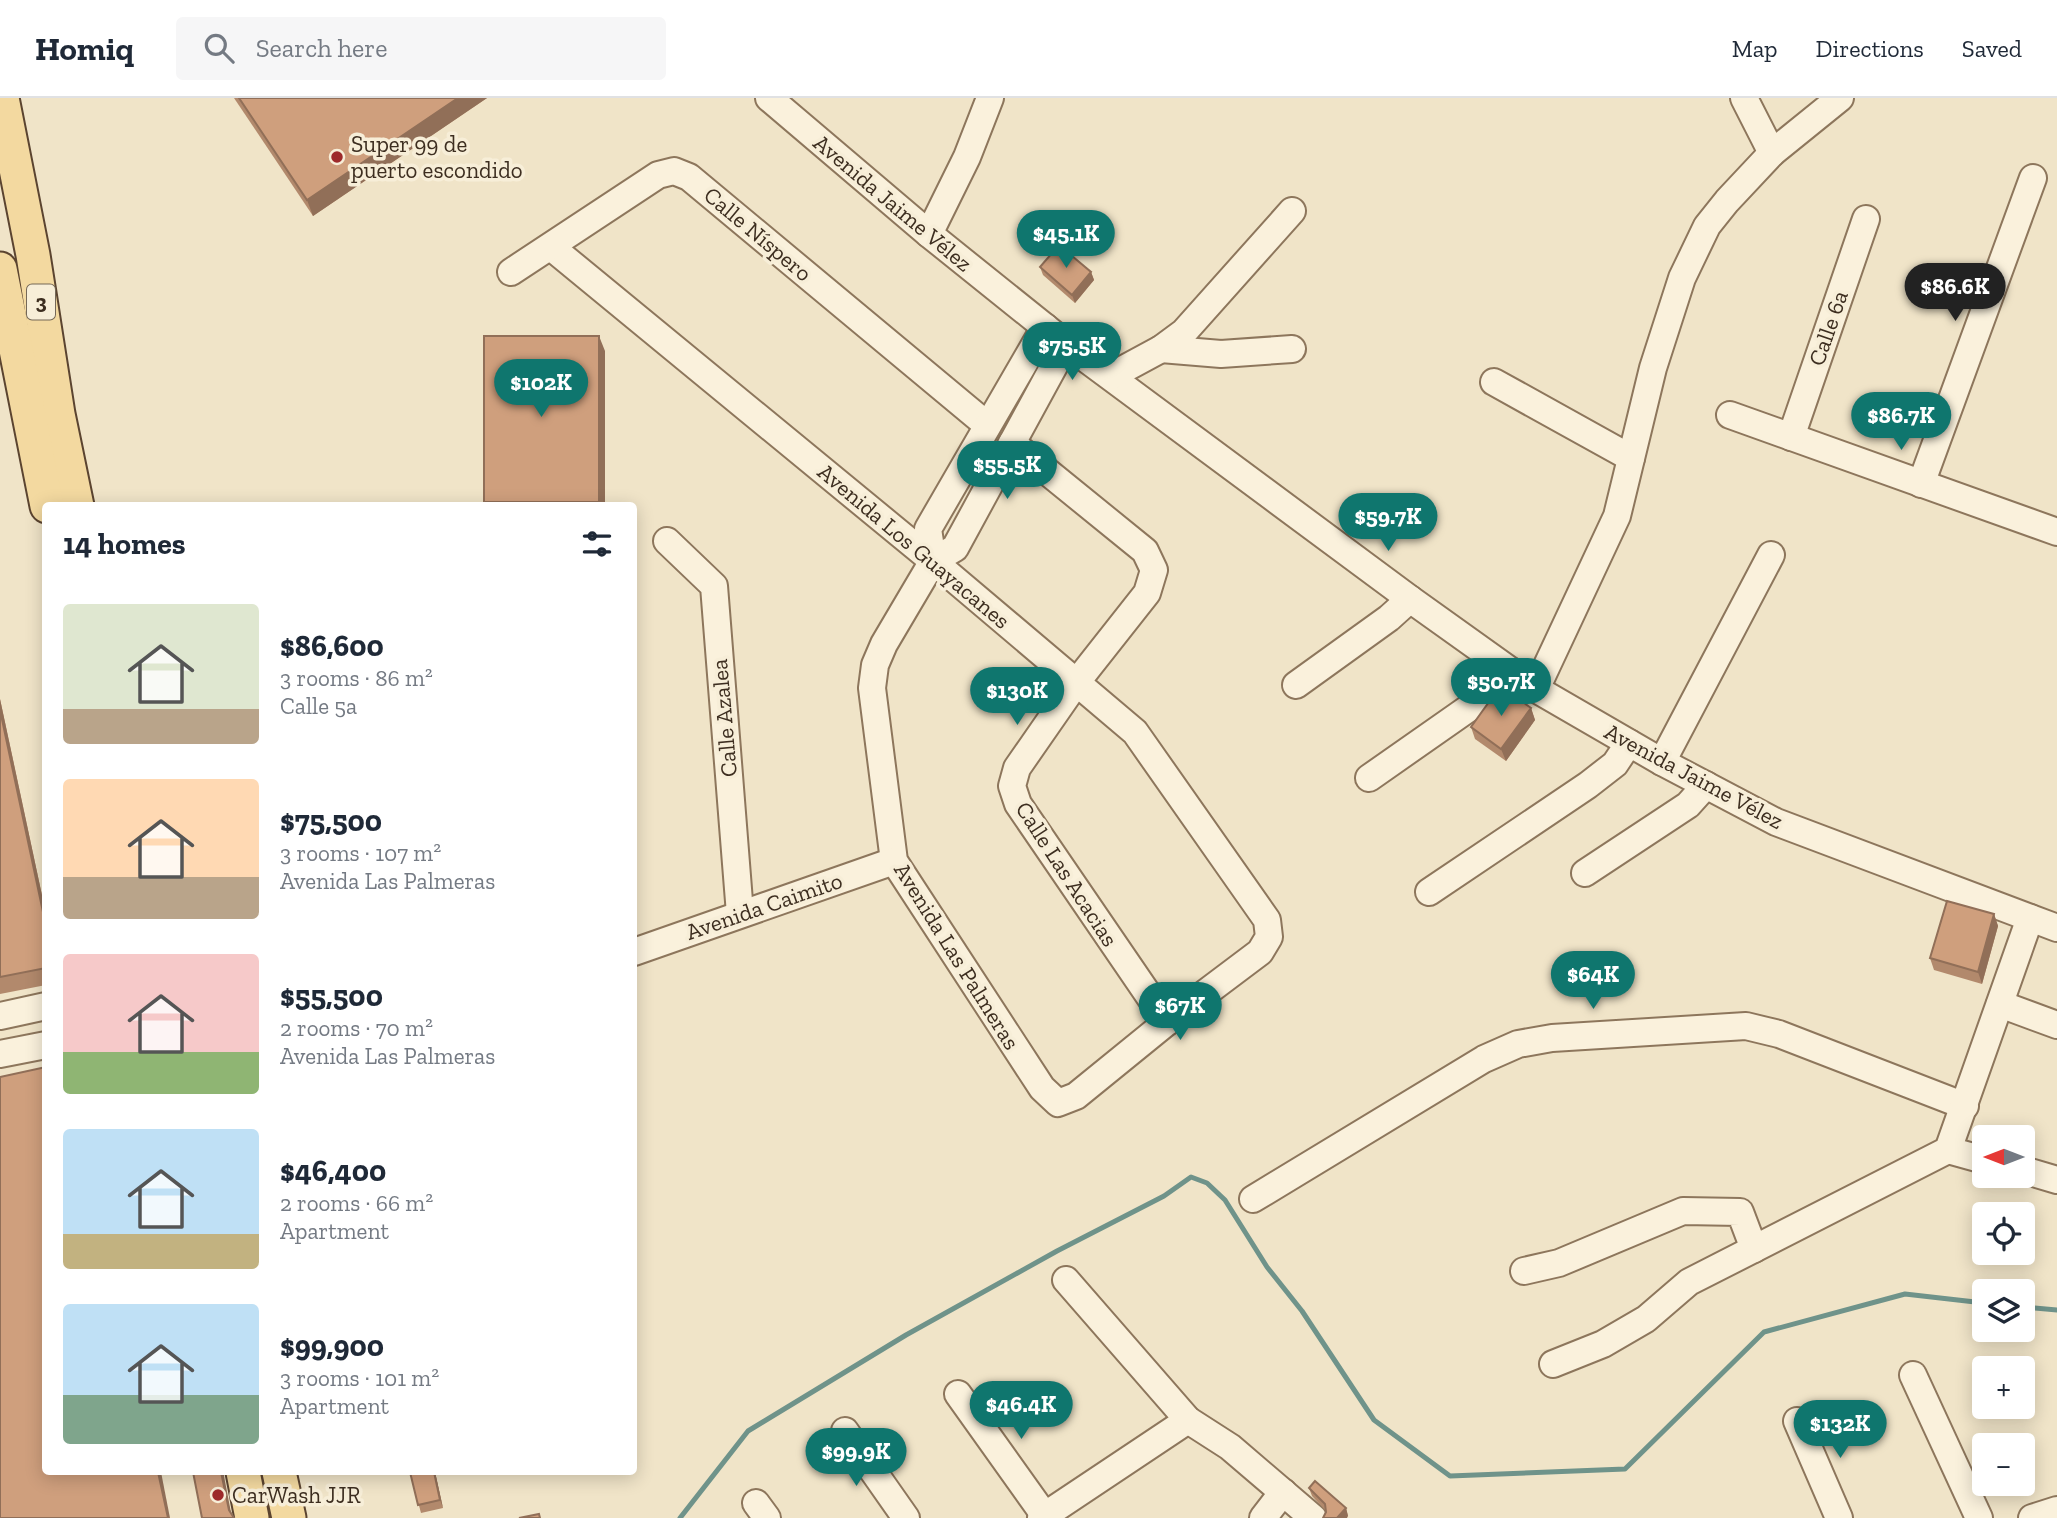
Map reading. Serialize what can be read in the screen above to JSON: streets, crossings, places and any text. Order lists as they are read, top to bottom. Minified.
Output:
{"streets":{"main road":["3"],"street":["Avenida Jaime Vélez","Calle Níspero","Calle 6a","Avenida Los Guayacanes","Calle Azalea","Calle Las Acacias","Avenida Caimito","Avenida Las Palmeras"]},"crossings":[["Avenida Jaime Vélez","Avenida Las Palmeras"],["Calle Níspero","Avenida Los Guayacanes"],["Avenida Los Guayacanes","Calle Las Acacias"],["Avenida Los Guayacanes","Avenida Las Palmeras"],["Calle Azalea","Avenida Caimito"],["Calle Las Acacias","Avenida Las Palmeras"],["Avenida Caimito","Avenida Las Palmeras"]],"places":["Super 99 de puerto escondido","CarWash JJR"],"north":"left","page":{"header":"Homiq","search":"Search here","nav":["Map","Directions","Saved"],"price":["$45.1K","$86.6K","$75.5K","$102K","$86.7K","$55.5K","$59.7K","$50.7K","$130K","$64K","$67K","$46.4K","$132K","$99.9K"],"heading":"14 homes","list":[{"name":"$86,600","note":"3 rooms · 86 m² · Calle 5a"},{"name":"$75,500","note":"3 rooms · 107 m² · Avenida Las Palmeras"},{"name":"$55,500","note":"2 rooms · 70 m² · Avenida Las Palmeras"},{"name":"$46,400","note":"2 rooms · 66 m² · Apartment"},{"name":"$99,900","note":"3 rooms · 101 m² · Apartment"}],"map_buttons":["+","−"]}}
